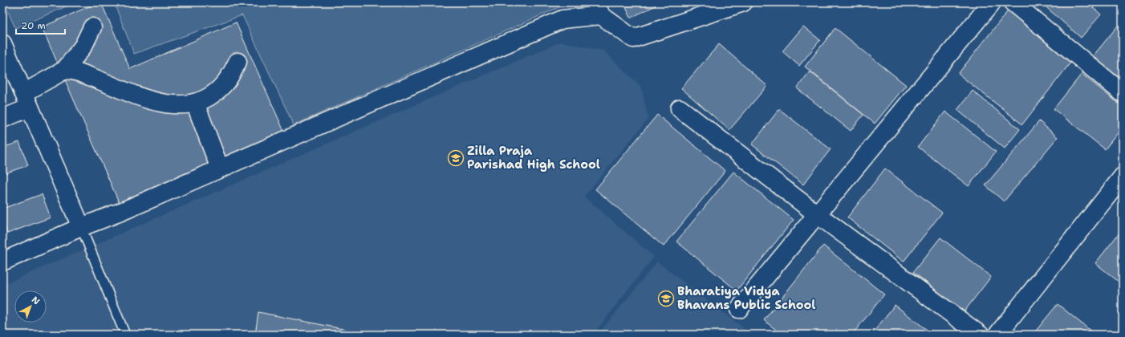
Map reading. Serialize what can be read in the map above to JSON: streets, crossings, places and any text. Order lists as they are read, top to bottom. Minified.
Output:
{"places":{"school or university":["Zilla Praja Parishad High School","Bharatiya Vidya Bhavans Public School"]},"scale_bar":"20 m","north":"top right"}
